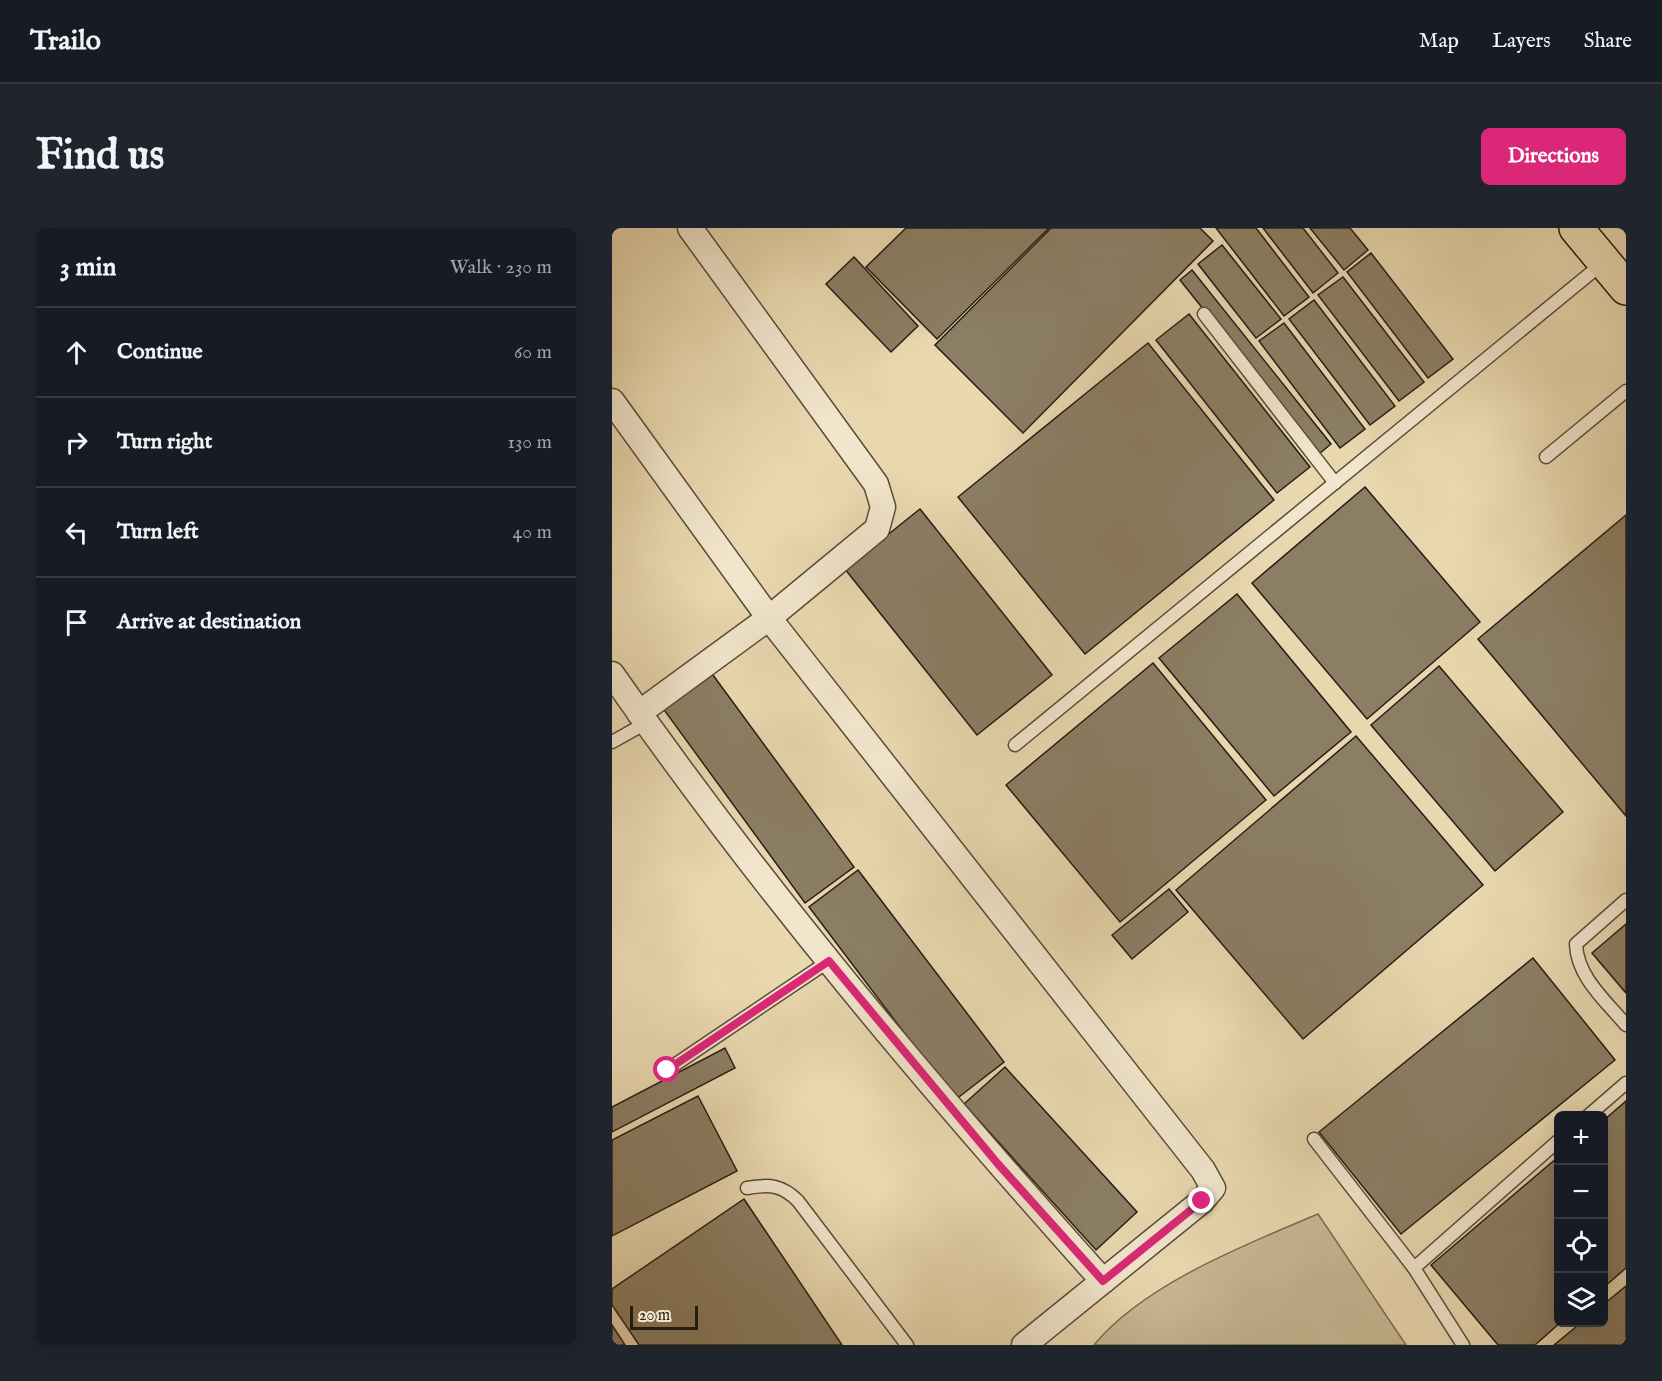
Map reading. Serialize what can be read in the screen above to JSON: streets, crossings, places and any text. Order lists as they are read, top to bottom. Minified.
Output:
{"scale_bar":"20 m","page":{"header":"Trailo","nav":["Map","Layers","Share"],"buttons":"Directions","title":"Find us","heading":["3 min","Walk · 230 m"],"list":[["Continue","60 m"],["Turn right","130 m"],["Turn left","40 m"],"Arrive at destination"],"map_buttons":["+","−"],"scale":"20 m"}}
